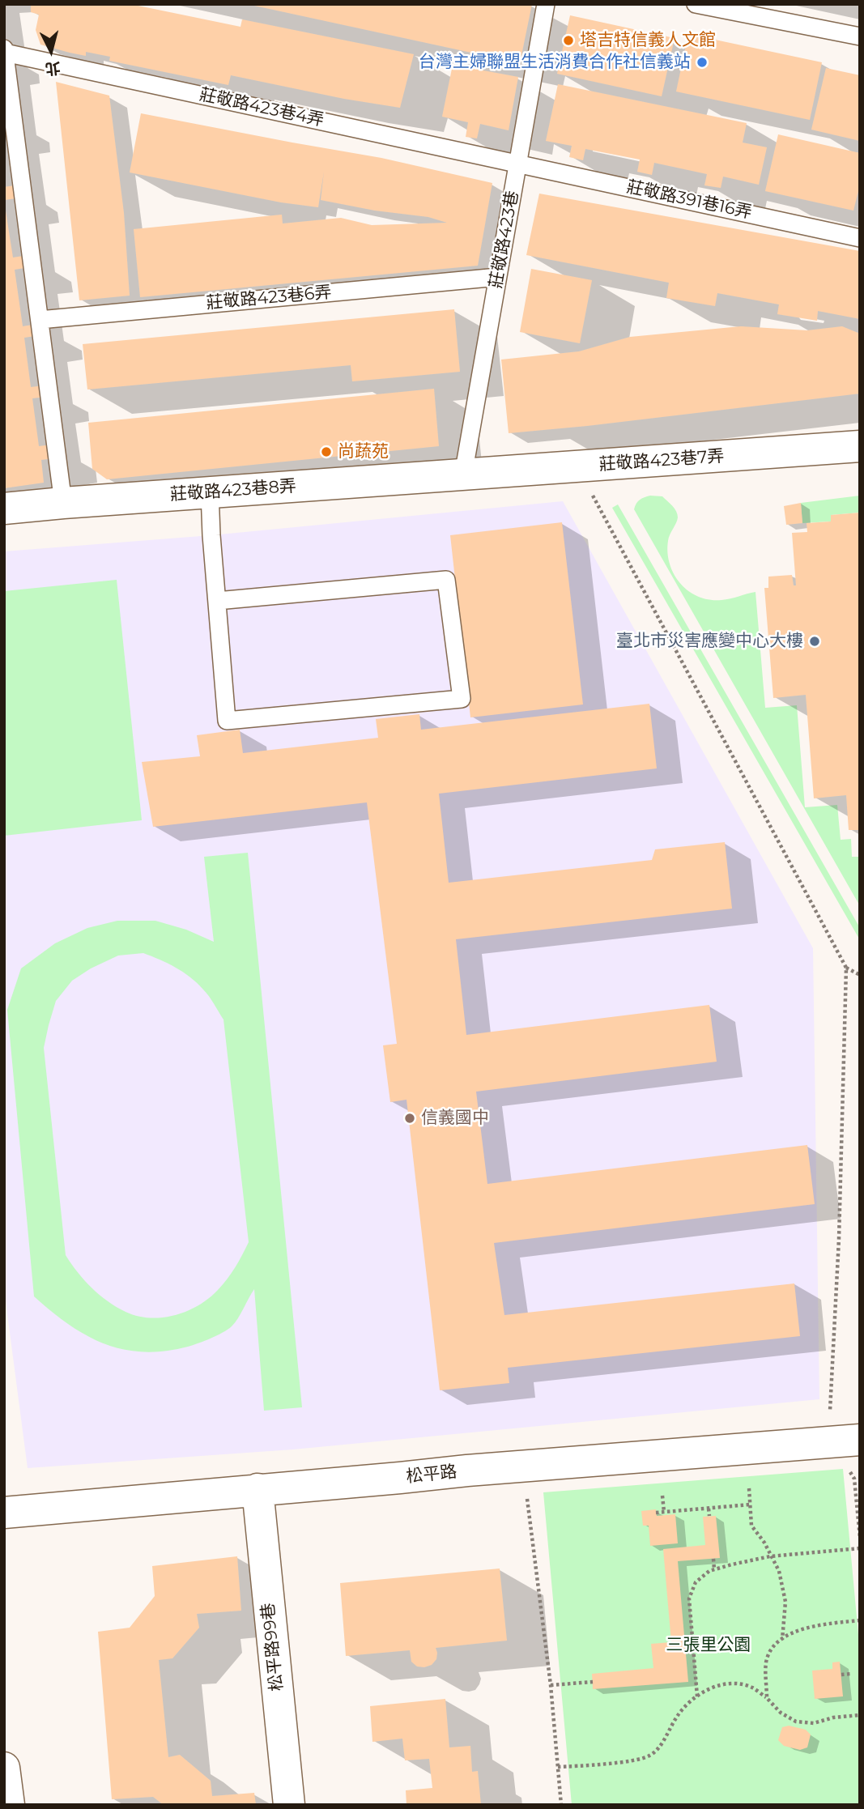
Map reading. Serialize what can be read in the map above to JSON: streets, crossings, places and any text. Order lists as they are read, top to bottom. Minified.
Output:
{"streets":{"street":["莊敬路423巷7弄","莊敬路423巷8弄","松平路","松平路99巷"],"lane":["莊敬路423巷4弄","莊敬路391巷16弄","莊敬路423巷","莊敬路423巷6弄"]},"crossings":[["莊敬路423巷4弄","莊敬路391巷16弄"],["莊敬路423巷4弄","莊敬路423巷"],["莊敬路391巷16弄","莊敬路423巷"],["莊敬路423巷","莊敬路423巷6弄"],["莊敬路423巷","莊敬路423巷7弄"],["莊敬路423巷","莊敬路423巷8弄"],["莊敬路423巷7弄","莊敬路423巷8弄"],["松平路","松平路99巷"]],"parks":["三張里公園"],"places":["塔吉特信義人文館","台灣主婦聯盟生活消費合作社信義站","尚蔬苑","臺北市災害應變中心大樓","信義國中"],"north":"bottom"}
